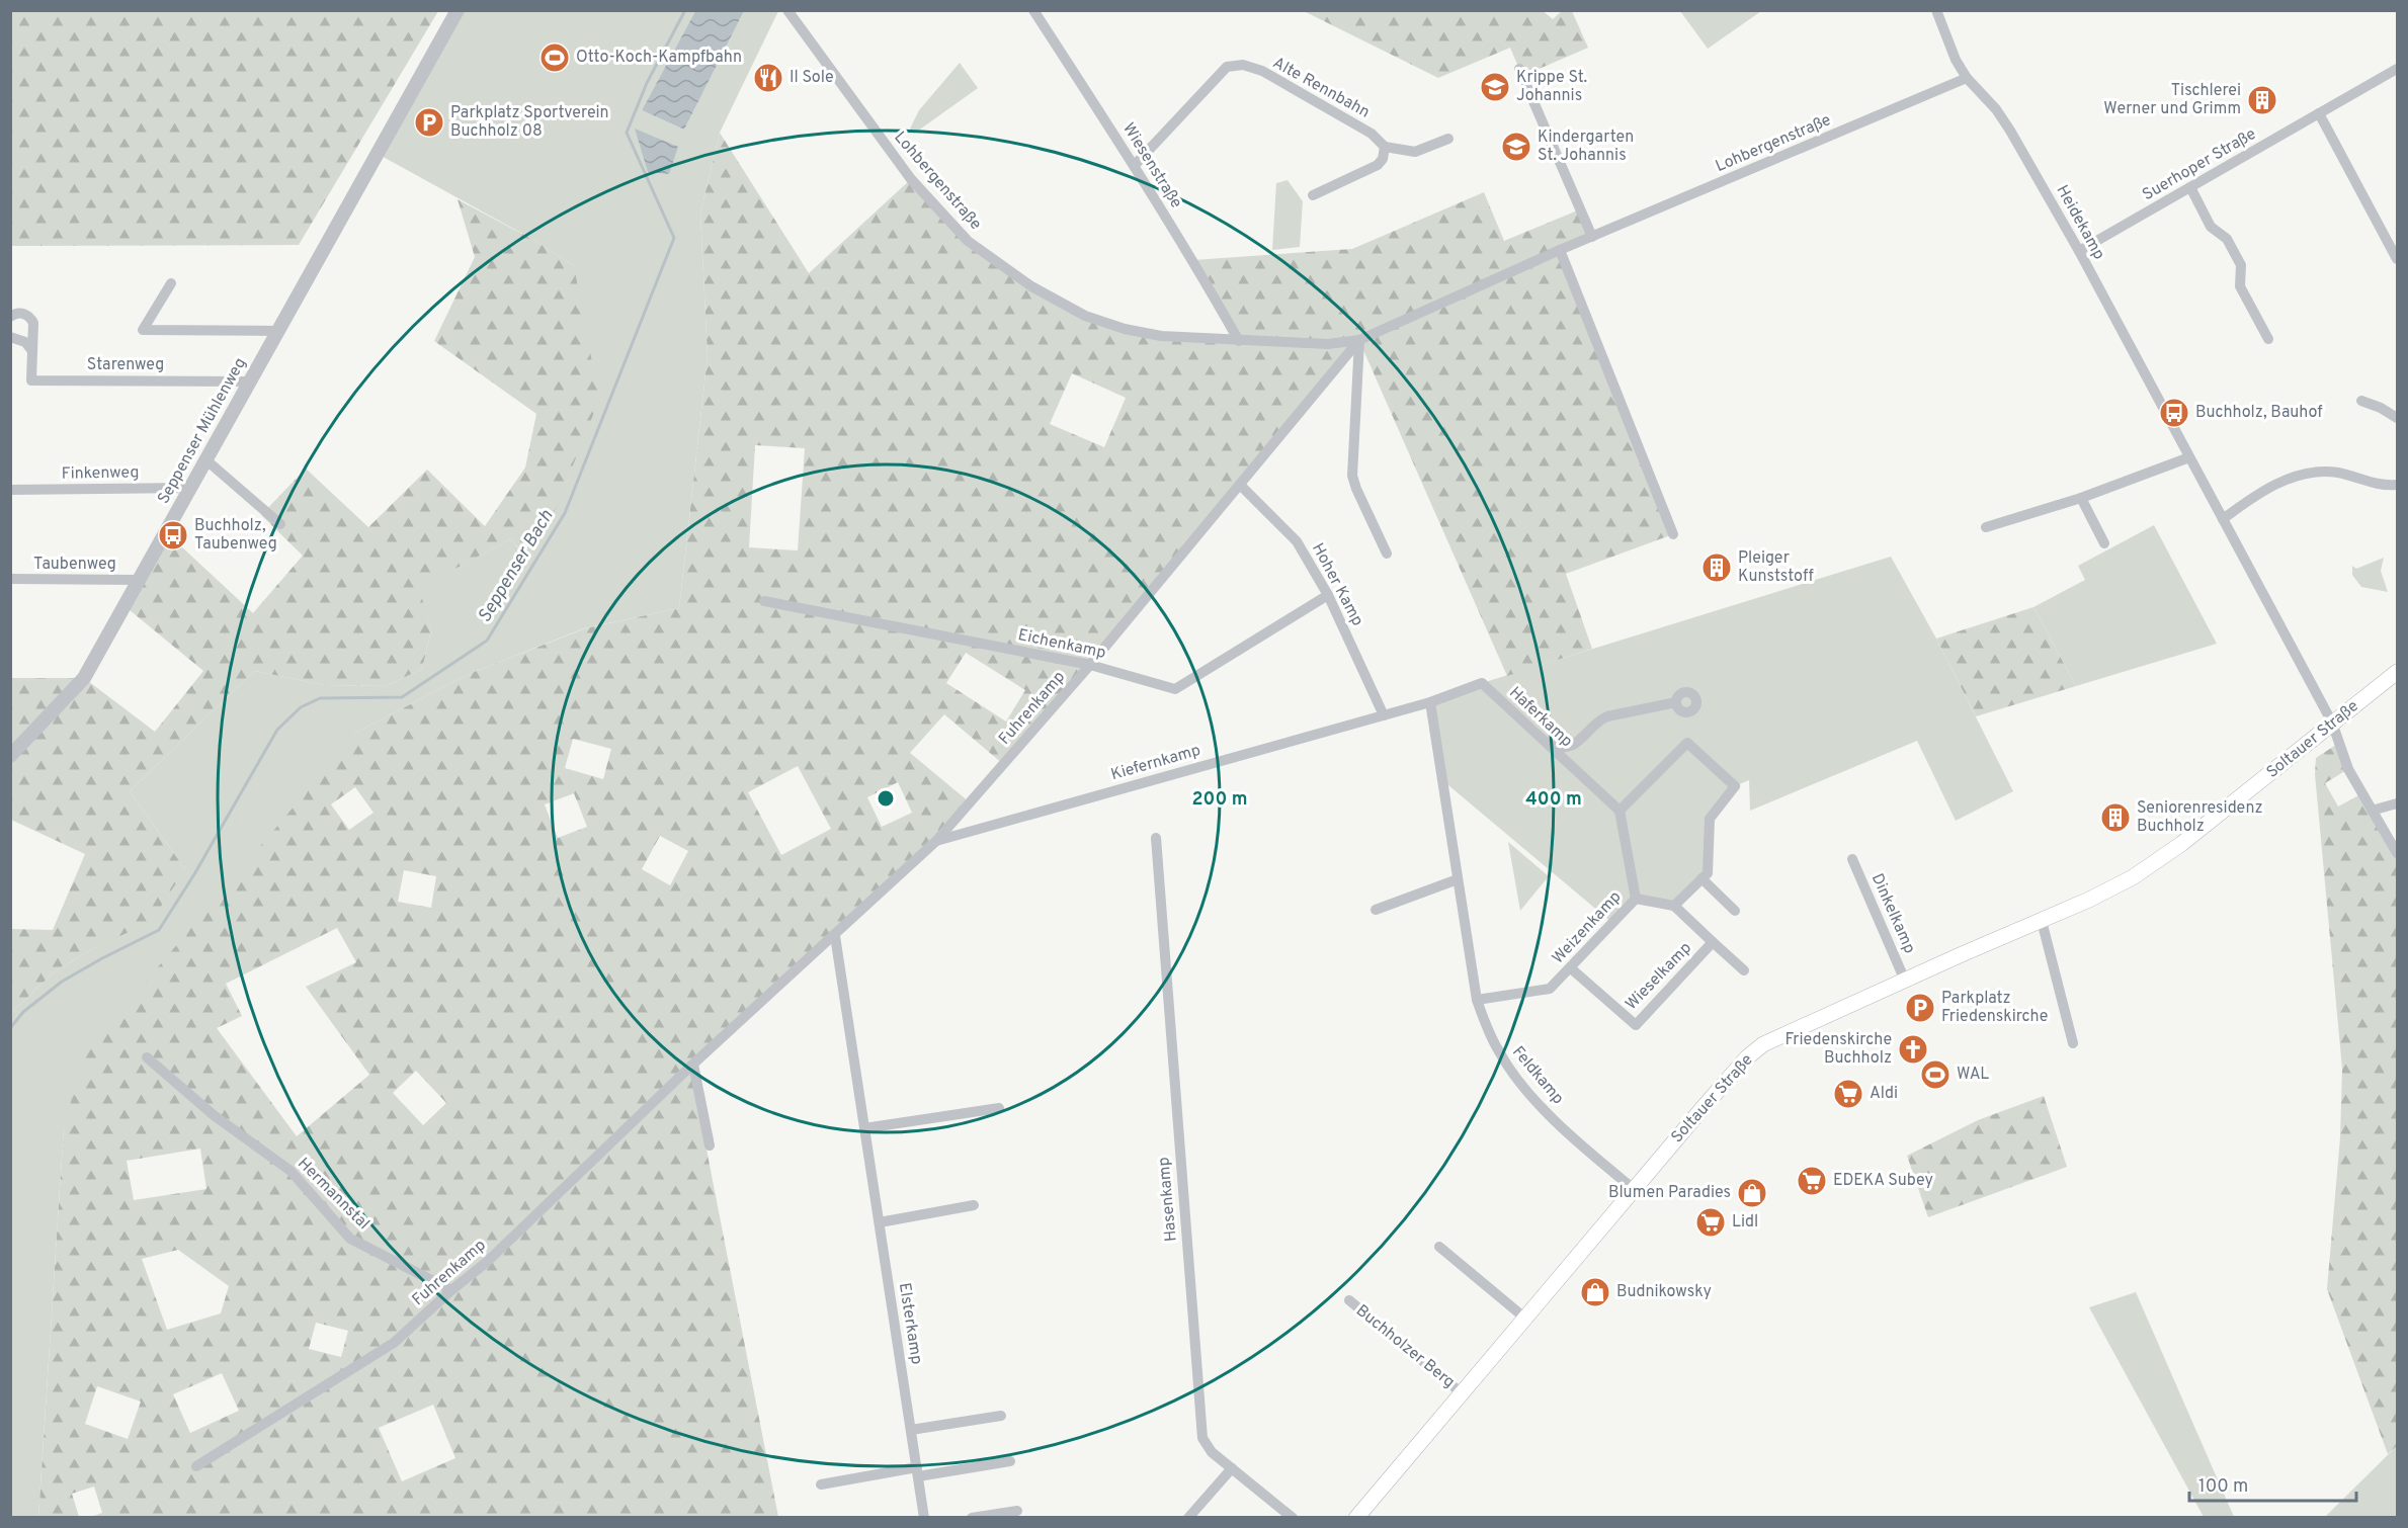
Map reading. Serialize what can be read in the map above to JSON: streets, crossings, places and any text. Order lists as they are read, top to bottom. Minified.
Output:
{"streets":{"main road":["Soltauer Straße","Buchholzer Berg"],"street":["Alte Rennbahn","Lohbergenstraße","Suerhoper Straße","Wiesenstraße","Heidekamp","Starenweg","Seppenser Mühlenweg","Finkenweg","Taubenweg","Hoher Kamp","Eichenkamp","Fuhrenkamp","Haferkamp","Kiefernkamp","Dinkelkamp","Weizenkamp","Wieselkamp","Feldkamp","Hermannstal","Hasenkamp","Elsterkamp"]},"crossings":[["Alte Rennbahn","Wiesenstraße"],["Lohbergenstraße","Wiesenstraße"],["Lohbergenstraße","Heidekamp"],["Lohbergenstraße","Fuhrenkamp"],["Suerhoper Straße","Heidekamp"],["Heidekamp","Soltauer Straße"],["Starenweg","Seppenser Mühlenweg"],["Seppenser Mühlenweg","Finkenweg"],["Seppenser Mühlenweg","Taubenweg"],["Hoher Kamp","Eichenkamp"],["Hoher Kamp","Fuhrenkamp"],["Hoher Kamp","Kiefernkamp"],["Eichenkamp","Fuhrenkamp"],["Fuhrenkamp","Kiefernkamp"],["Fuhrenkamp","Hermannstal"],["Fuhrenkamp","Elsterkamp"],["Haferkamp","Weizenkamp"],["Haferkamp","Feldkamp"],["Soltauer Straße","Dinkelkamp"],["Soltauer Straße","Feldkamp"],["Soltauer Straße","Buchholzer Berg"],["Weizenkamp","Wieselkamp"],["Weizenkamp","Feldkamp"]],"water":["Seppenser Bach"],"places":{"sports":["Otto-Koch-Kampfbahn","WAL"],"restaurant":["Il Sole"],"school or university":["Krippe St. Johannis","Kindergarten St. Johannis"],"building":["Tischlerei Werner und Grimm","Pleiger Kunststoff","Seniorenresidenz Buchholz"],"parking":["Parkplatz Sportverein Buchholz 08","Parkplatz Friedenskirche"],"bus stop":["Buchholz, Bauhof","Buchholz, Taubenweg"],"church":["Friedenskirche Buchholz"],"supermarket":["Aldi","EDEKA Subey","Lidl"],"shop":["Blumen Paradies","Budnikowsky"]},"scale_bar":"100 m","rings":["200 m","400 m"]}
